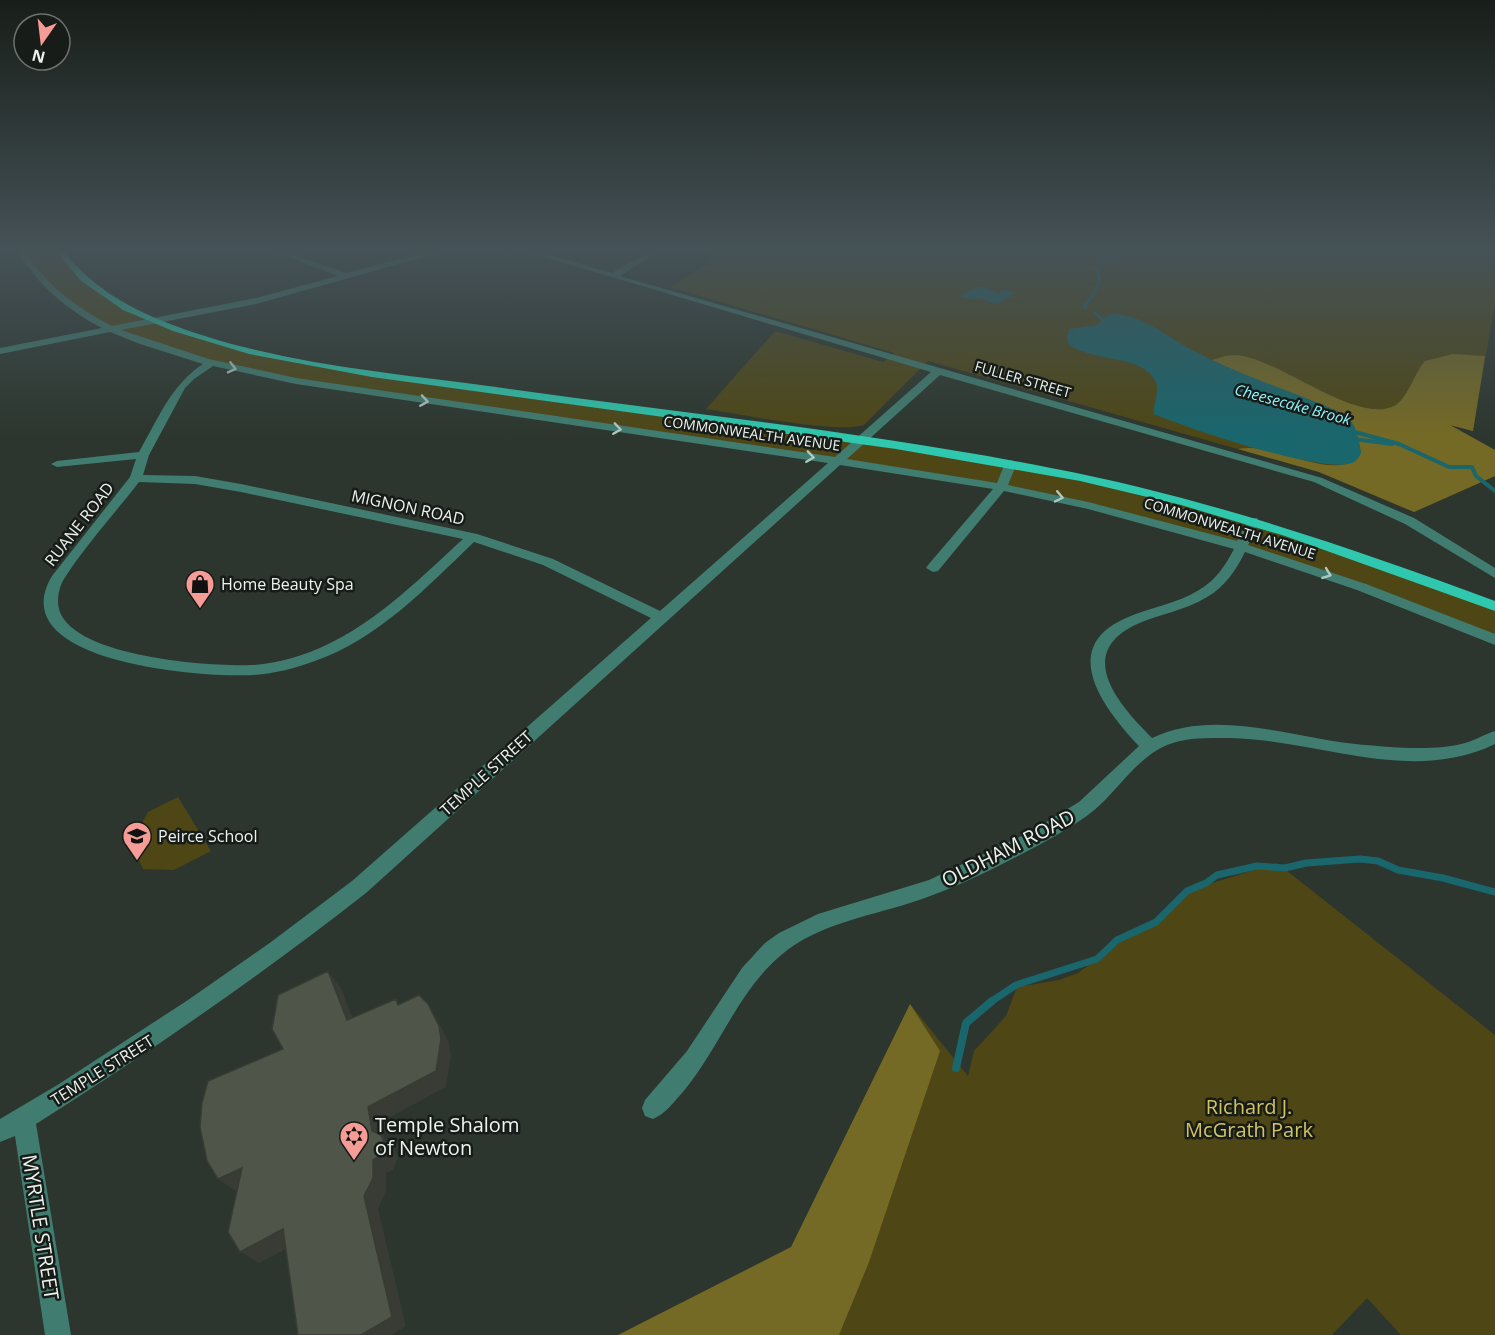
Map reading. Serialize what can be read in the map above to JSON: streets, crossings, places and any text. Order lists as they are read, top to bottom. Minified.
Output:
{"streets":{"main road":["COMMONWEALTH AVENUE"],"street":["FULLER STREET","MIGNON ROAD","RUANE ROAD","TEMPLE STREET","OLDHAM ROAD","MYRTLE STREET"]},"crossings":[["FULLER STREET","TEMPLE STREET"],["COMMONWEALTH AVENUE","RUANE ROAD"],["COMMONWEALTH AVENUE","TEMPLE STREET"],["MIGNON ROAD","RUANE ROAD"],["MIGNON ROAD","TEMPLE STREET"],["TEMPLE STREET","MYRTLE STREET"]],"one_way":["COMMONWEALTH AVENUE"],"water":["Cheesecake Brook"],"parks":["Richard J. McGrath Park"],"places":{"shop":["Home Beauty Spa"],"school or university":["Peirce School"],"synagogue":["Temple Shalom of Newton"]},"north":"bottom"}
